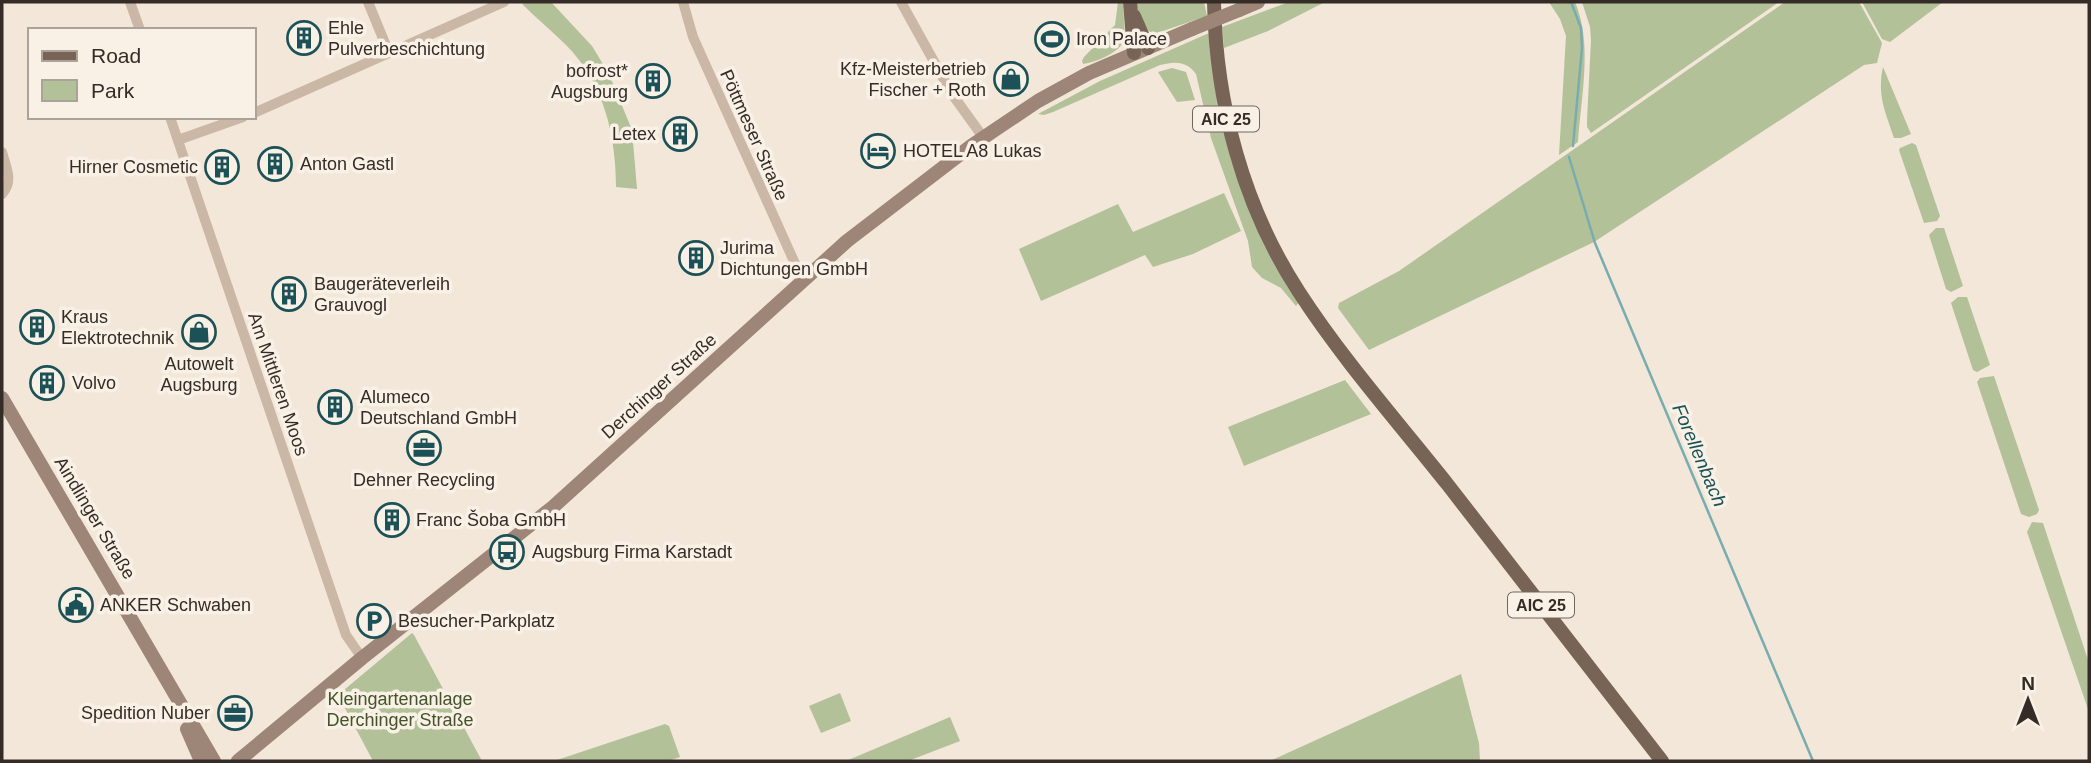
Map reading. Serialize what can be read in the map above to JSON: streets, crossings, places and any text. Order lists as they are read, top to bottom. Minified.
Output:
{"streets":{"main road":["AIC 25","Derchinger Straße","Aindlinger Straße"],"street":["Pöttmeser Straße","Am Mittleren Moos"]},"crossings":[["Pöttmeser Straße","Derchinger Straße"],["Am Mittleren Moos","Derchinger Straße"]],"water":["Forellenbach"],"parks":["Kleingartenanlage Derchinger Straße"],"places":{"building":["Ehle Pulverbeschichtung","bofrost* Augsburg","Letex","Anton Gastl","Hirner Cosmetic","Jurima Dichtungen GmbH","Baugeräteverleih Grauvogl","Kraus Elektrotechnik","Volvo","Alumeco Deutschland GmbH","Franc Šoba GmbH"],"sports":["Iron Palace"],"shop":["Kfz-Meisterbetrieb Fischer + Roth","Autowelt Augsburg"],"hotel":["HOTEL A8 Lukas"],"office":["Dehner Recycling","Spedition Nuber"],"bus stop":["Augsburg Firma Karstadt"],"public building":["ANKER Schwaben"],"parking":["Besucher-Parkplatz"]},"legend":["Road","Park"],"north":"top"}
